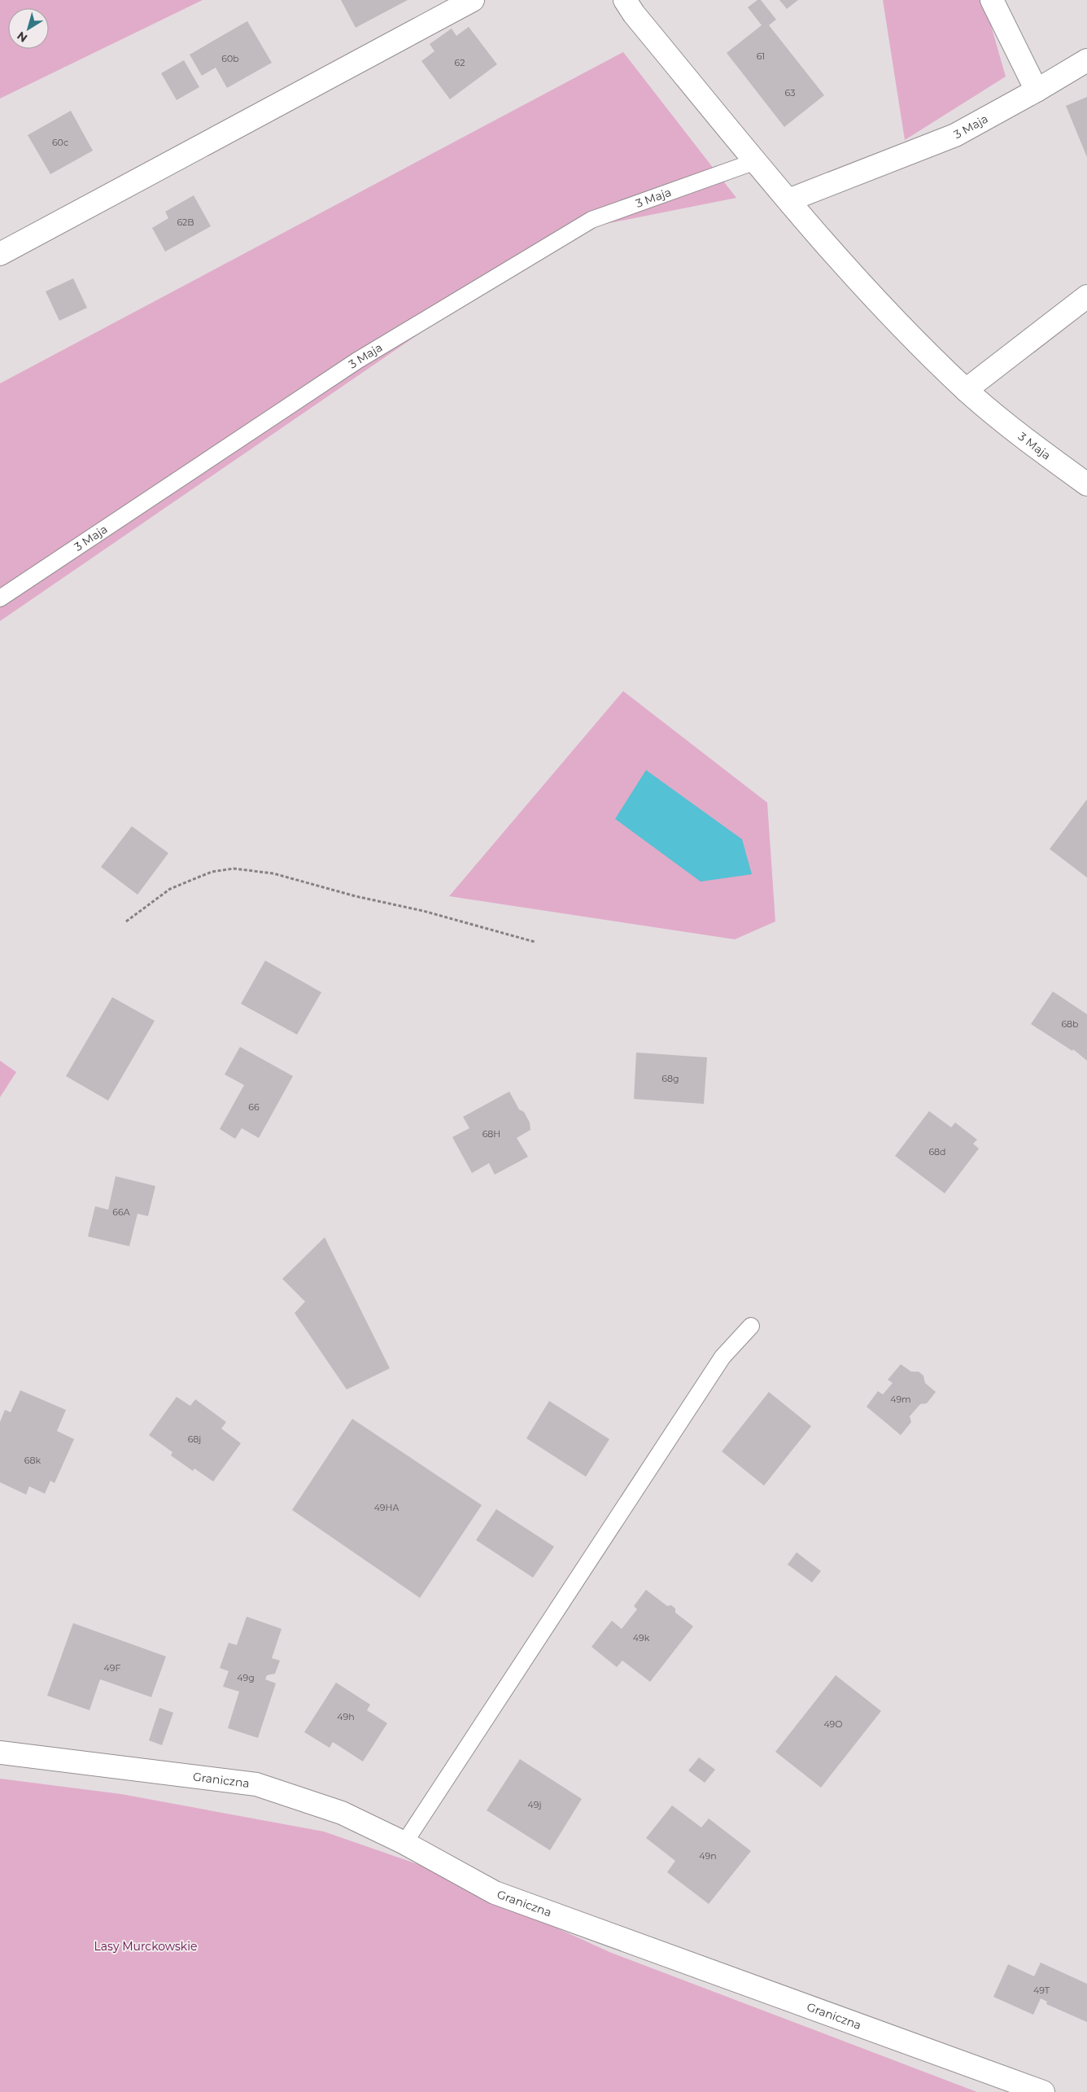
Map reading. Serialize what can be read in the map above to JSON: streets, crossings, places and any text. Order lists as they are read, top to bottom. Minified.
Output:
{"streets":{"street":["3 Maja","Graniczna"]},"parks":["Lasy Murckowskie"],"house_numbers":["61","60b","62","63","60c","62B","68b","68g","66","68H","68d","66A","49m","68j","68k","49HA","49k","49F","49g","49h","49O","49j","49n","49T"],"north":"bottom left"}
